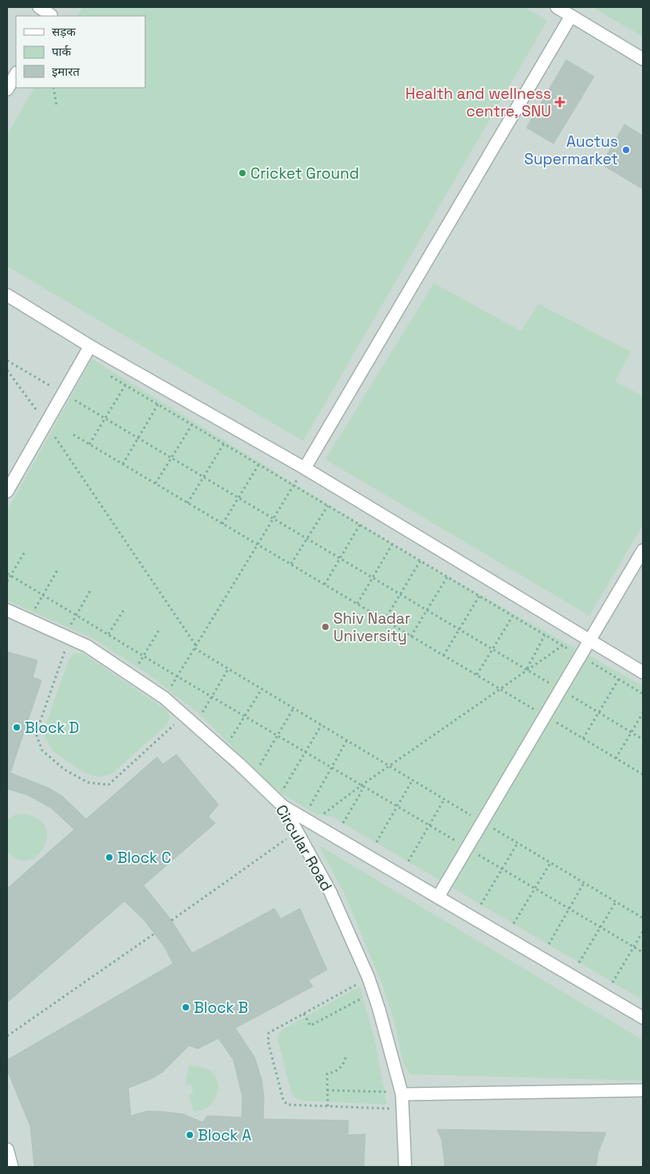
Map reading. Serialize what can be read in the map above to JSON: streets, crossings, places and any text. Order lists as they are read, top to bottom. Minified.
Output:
{"streets":{"street":["Circular Road"]},"places":{"health":["Health and wellness centre, SNU"],"other":["Auctus Supermarket","Cricket Ground","Shiv Nadar University","Block D","Block C","Block B","Block A"]},"legend":["सड़क","पार्क","इमारत"]}
